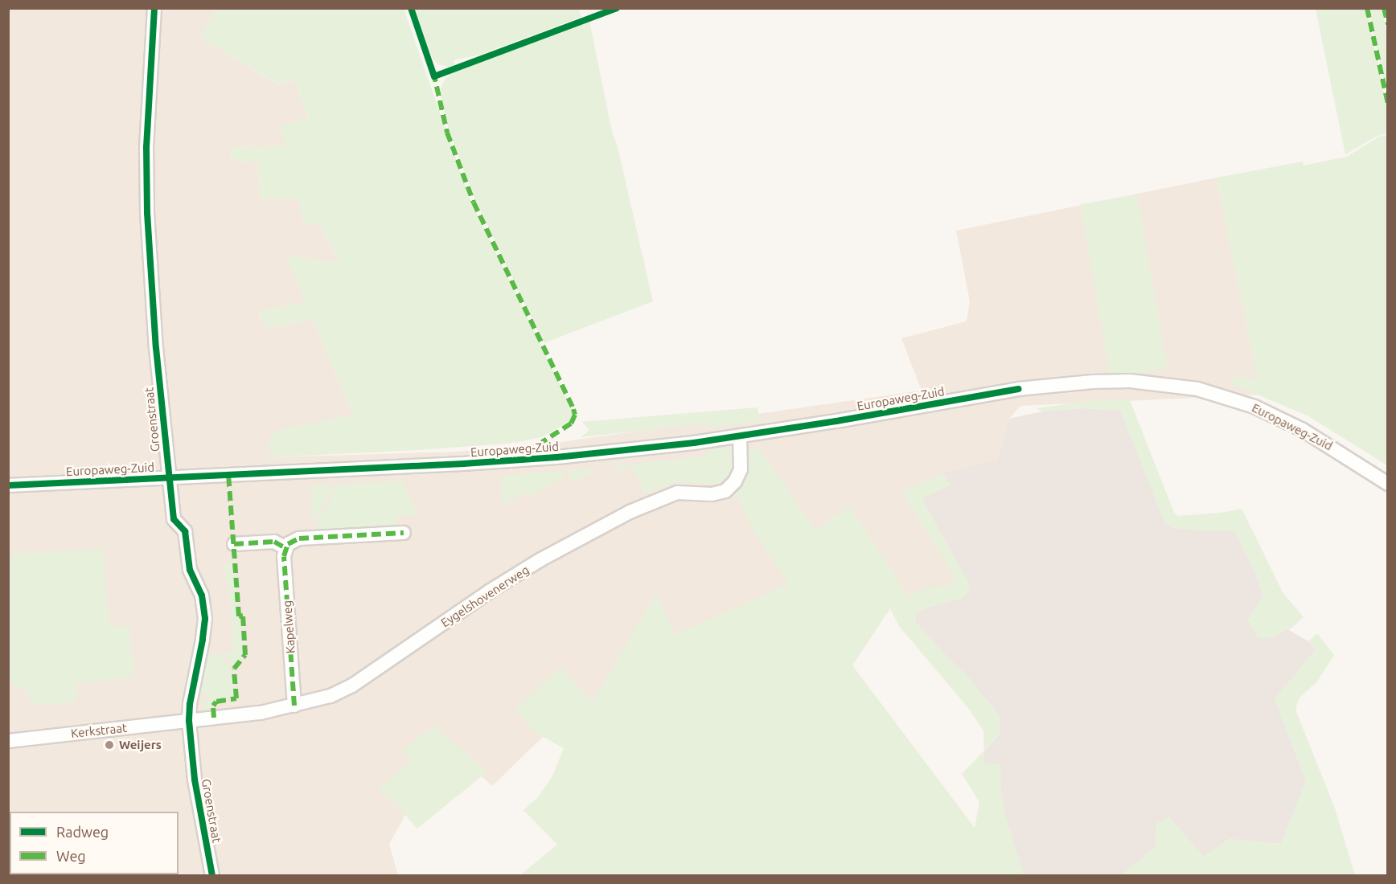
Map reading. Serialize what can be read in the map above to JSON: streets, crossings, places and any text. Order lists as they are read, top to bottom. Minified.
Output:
{"streets":{"street":["Europaweg-Zuid","Groenstraat","Eygelshovenerweg","Kapelweg","Kerkstraat"]},"crossings":[["Europaweg-Zuid","Groenstraat"],["Europaweg-Zuid","Eygelshovenerweg"],["Groenstraat","Eygelshovenerweg"],["Groenstraat","Kerkstraat"],["Eygelshovenerweg","Kapelweg"],["Eygelshovenerweg","Kerkstraat"]],"places":["Weijers"],"legend":["Radweg","Weg"]}
